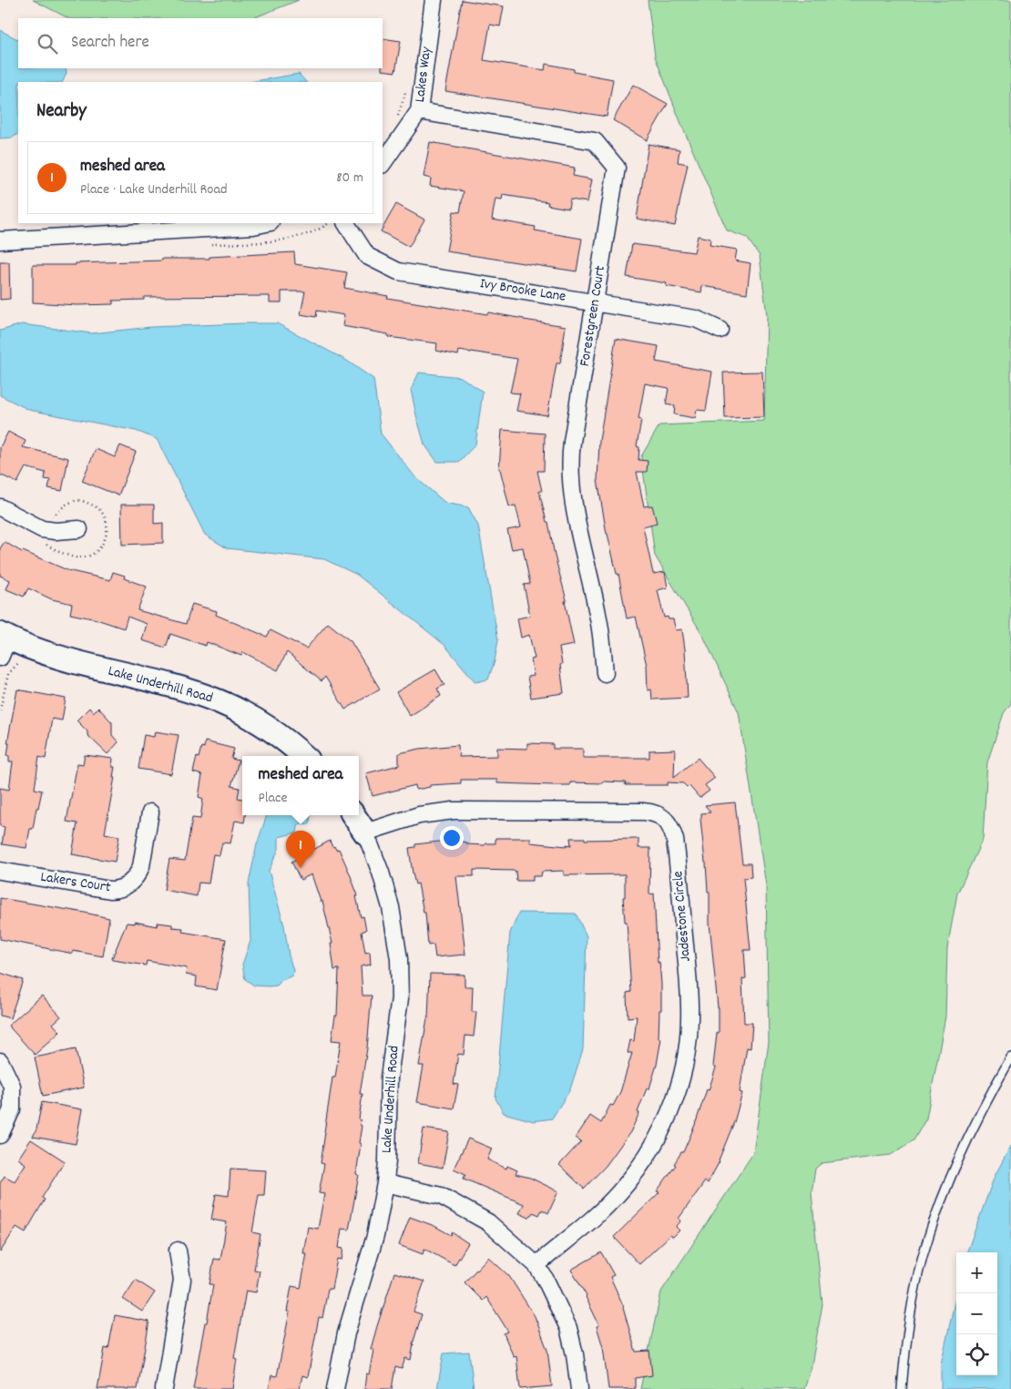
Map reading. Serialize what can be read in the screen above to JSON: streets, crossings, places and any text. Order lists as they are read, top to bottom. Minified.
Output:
{"streets":{"street":["Lakes Way","Ivy Brooke Lane","Forestgreen Court","Lake Underhill Road","Lakers Court","Jadestone Circle"]},"crossings":[["Lakes Way","Forestgreen Court"],["Ivy Brooke Lane","Forestgreen Court"],["Lake Underhill Road","Jadestone Circle"]],"page":{"search":"Search here","heading":"Nearby","list":[{"mark":"1","name":"meshed area","note":"Place · Lake Underhill Road","value":"80 m"}],"popup":["meshed area","Place"],"pins":"1","map_buttons":["+","−"]}}
